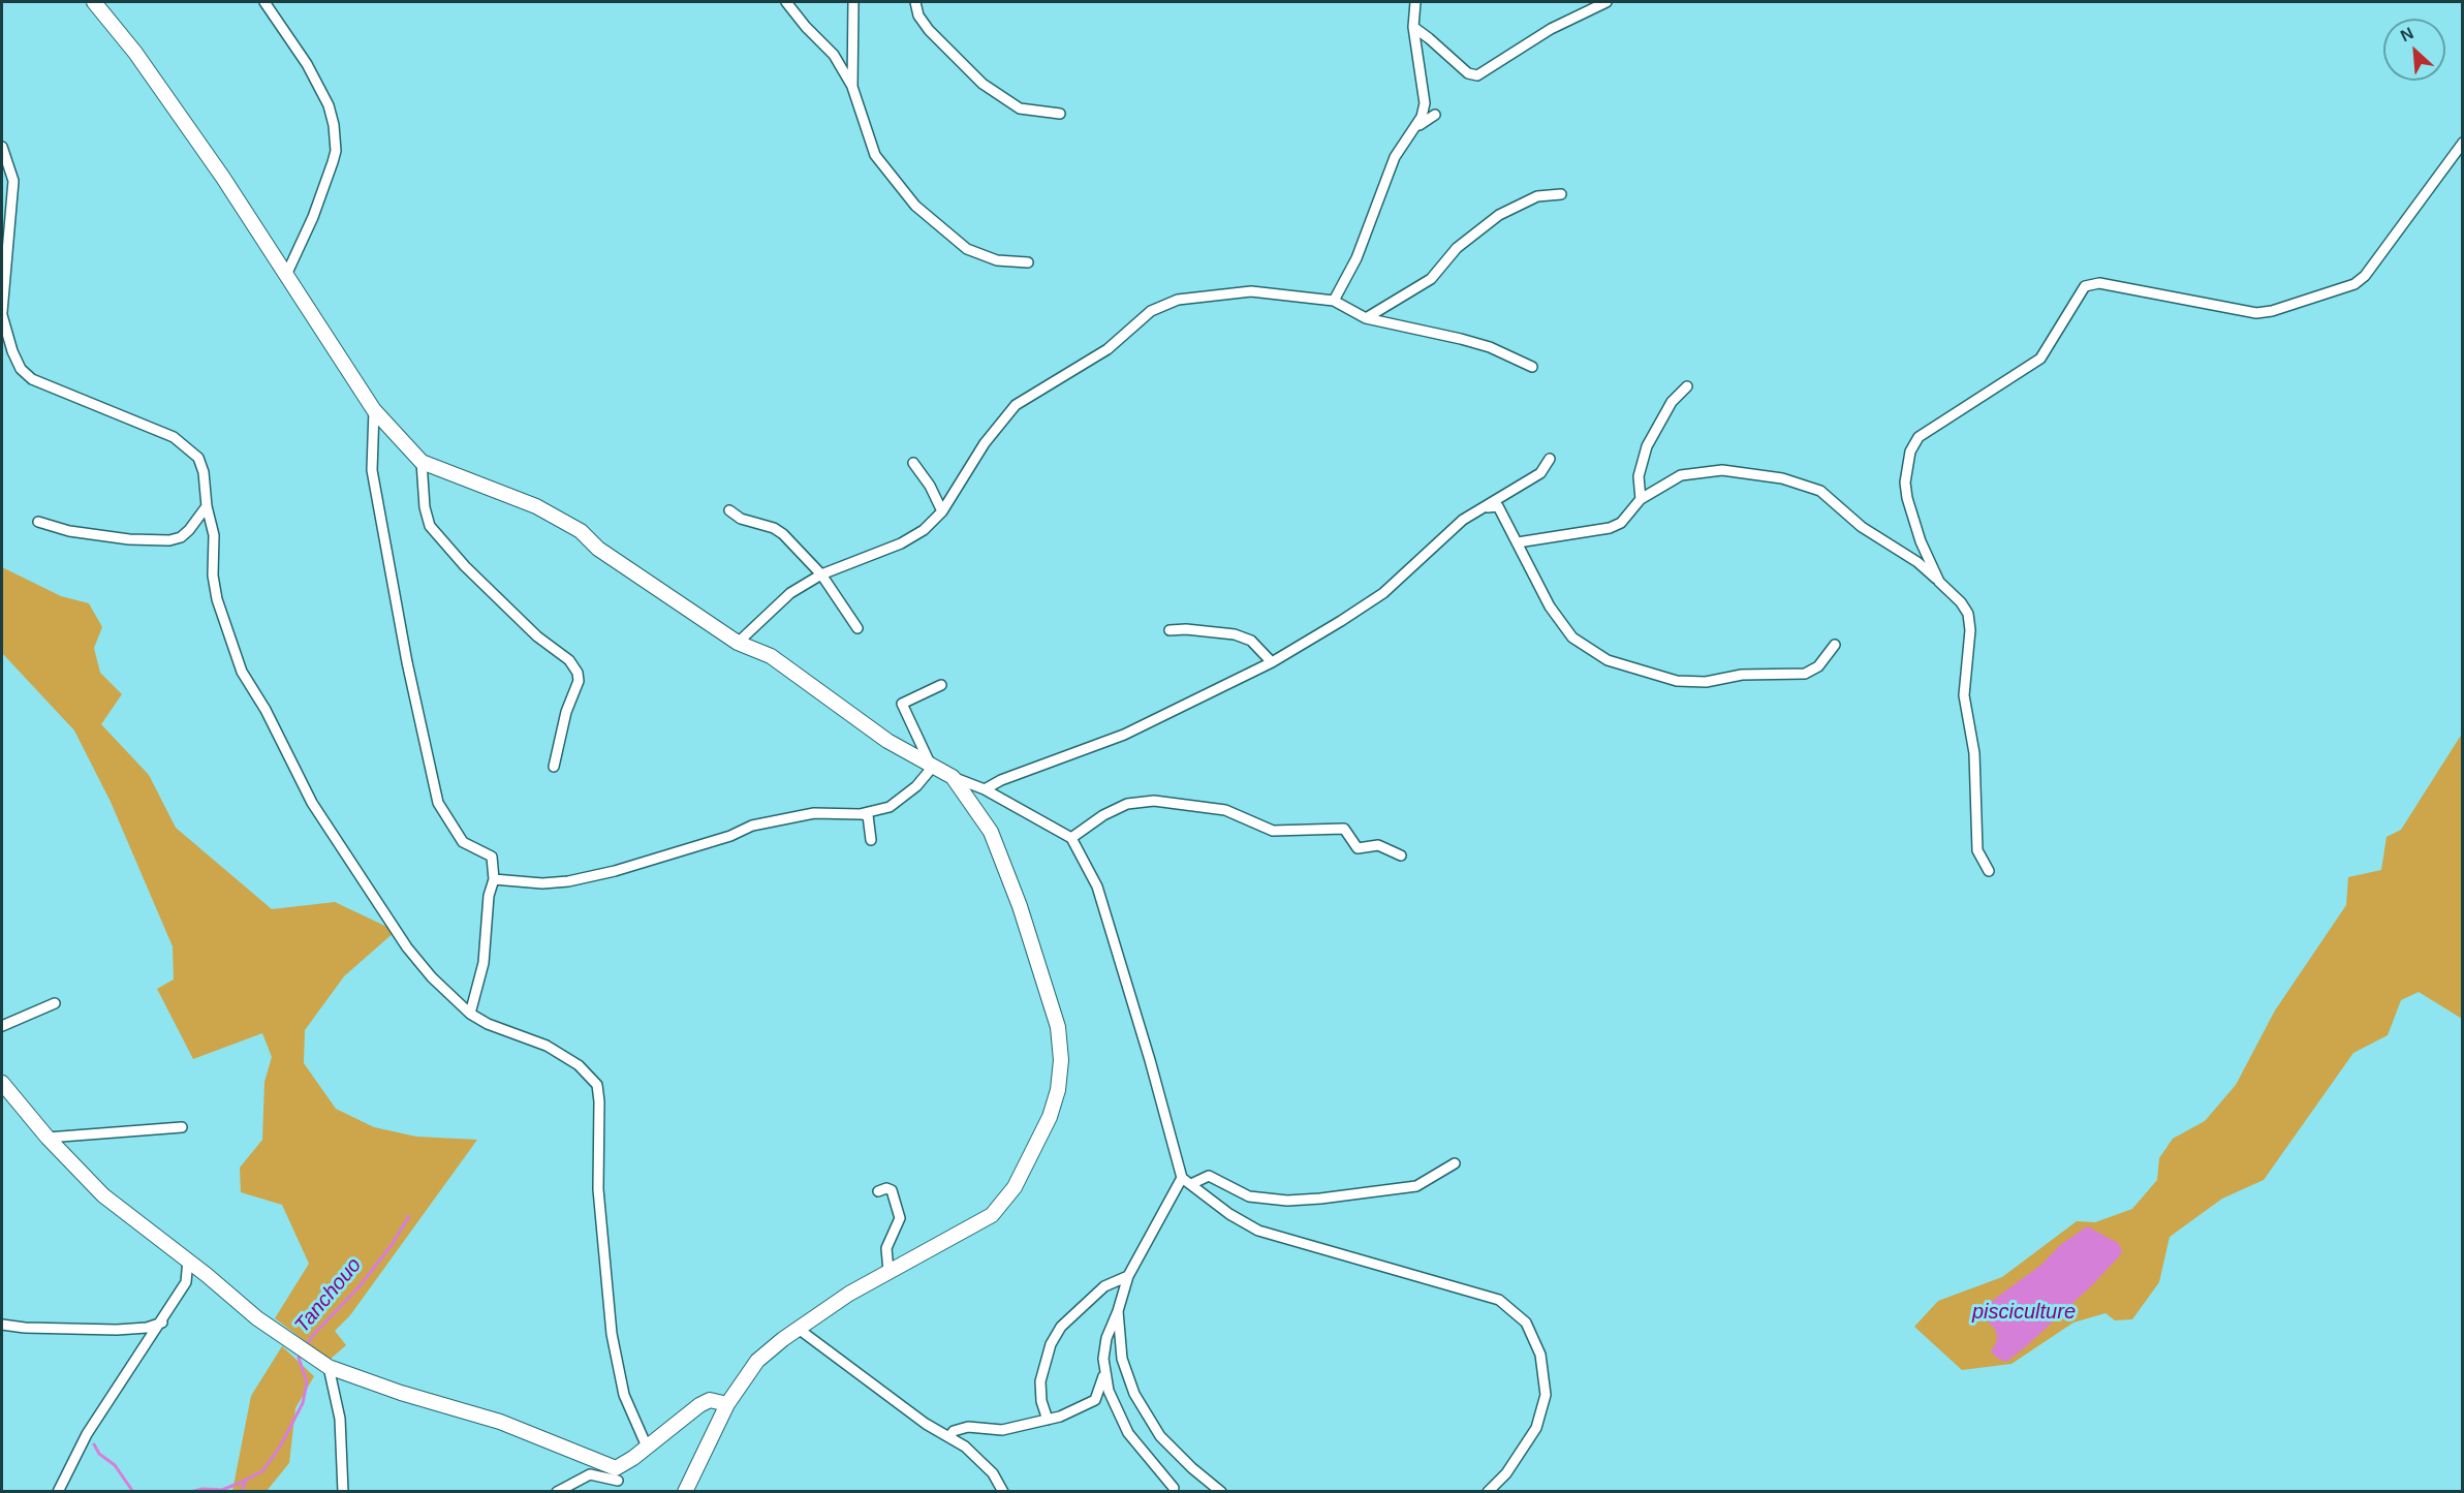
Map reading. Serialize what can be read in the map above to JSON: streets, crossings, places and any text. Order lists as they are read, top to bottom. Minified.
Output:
{"water":["Tanchouo","pisciculture"],"north":"top left"}
